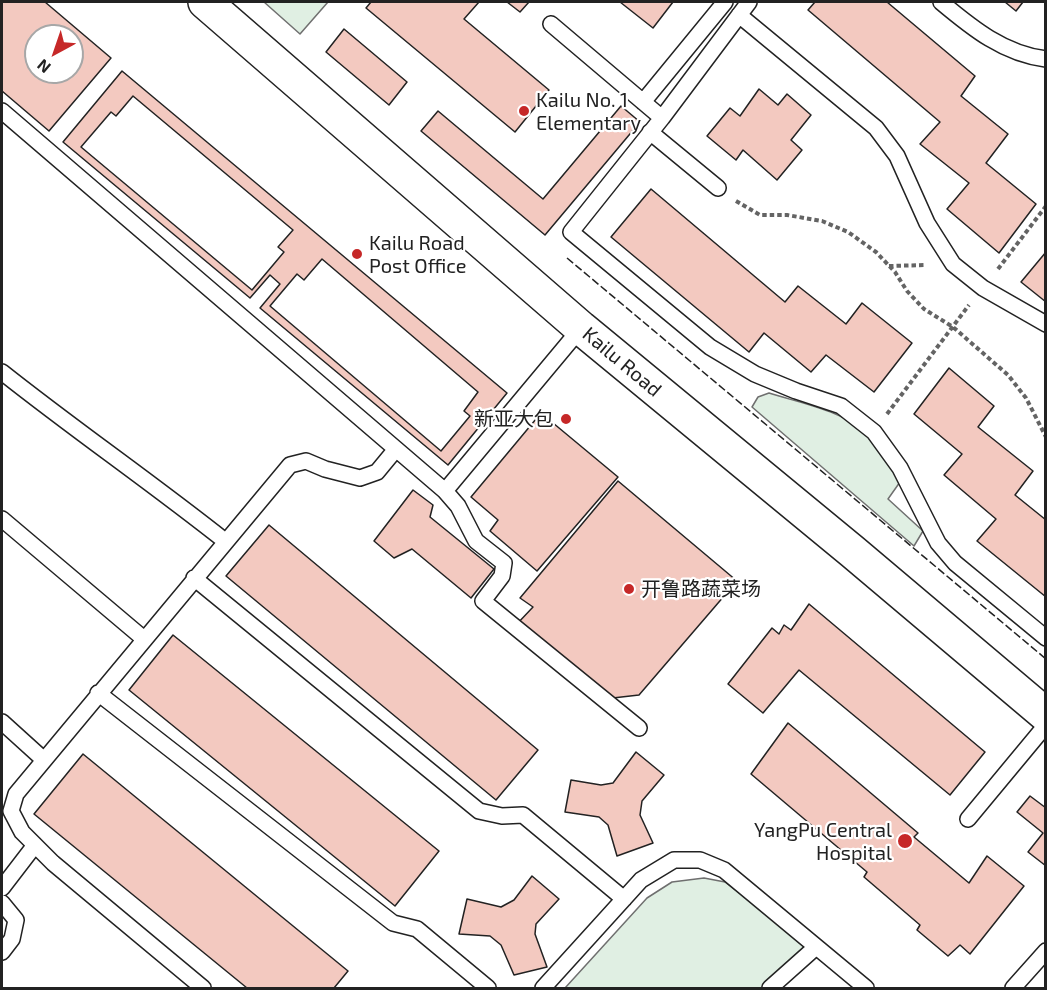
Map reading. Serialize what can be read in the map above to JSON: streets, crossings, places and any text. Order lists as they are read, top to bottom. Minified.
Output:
{"streets":{"street":["Kailu Road"]},"places":["Kailu No. 1 Elementary","Kailu Road Post Office","新亚大包","开鲁路蔬菜场","YangPu Central Hospital"],"north":"bottom left"}
